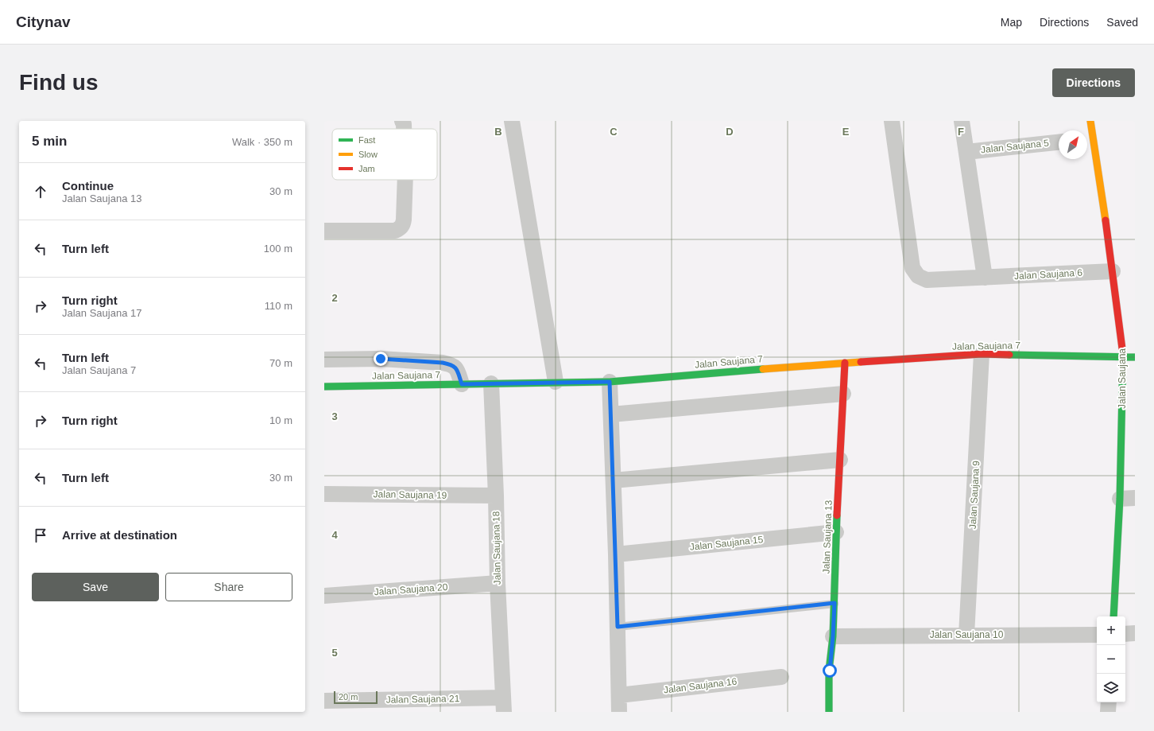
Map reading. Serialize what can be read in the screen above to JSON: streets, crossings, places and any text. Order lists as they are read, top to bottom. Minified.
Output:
{"streets":{"street":["Jalan Saujana 5","Jalan Saujana 6","Jalan Saujana 7","Jalan Saujana","Jalan Saujana 19","Jalan Saujana 9","Jalan Saujana 13","Jalan Saujana 15","Jalan Saujana 18","Jalan Saujana 20","Jalan Saujana 10","Jalan Saujana 16","Jalan Saujana 21"]},"crossings":[["Jalan Saujana 6","Jalan Saujana"],["Jalan Saujana 7","Jalan Saujana"],["Jalan Saujana 7","Jalan Saujana 9"],["Jalan Saujana 7","Jalan Saujana 13"],["Jalan Saujana 7","Jalan Saujana 18"],["Jalan Saujana 19","Jalan Saujana 18"],["Jalan Saujana 9","Jalan Saujana 10"],["Jalan Saujana 13","Jalan Saujana 15"],["Jalan Saujana 13","Jalan Saujana 10"],["Jalan Saujana 18","Jalan Saujana 20"],["Jalan Saujana 18","Jalan Saujana 21"]],"legend":["Fast","Slow","Jam"],"scale_bar":"20 m","north":"top right","page":{"header":"Citynav","nav":["Map","Directions","Saved"],"buttons":["Directions",["Save","Share"]],"title":"Find us","heading":["5 min","Walk · 350 m"],"list":[["Continue","Jalan Saujana 13","30 m"],["Turn left","100 m"],["Turn right","Jalan Saujana 17","110 m"],["Turn left","Jalan Saujana 7","70 m"],["Turn right","10 m"],["Turn left","30 m"],"Arrive at destination"],"map_buttons":["+","−"],"scale":"20 m"},"grid":{"columns":["B","C","D","E","F"],"rows":["2","3","4","5"]}}
